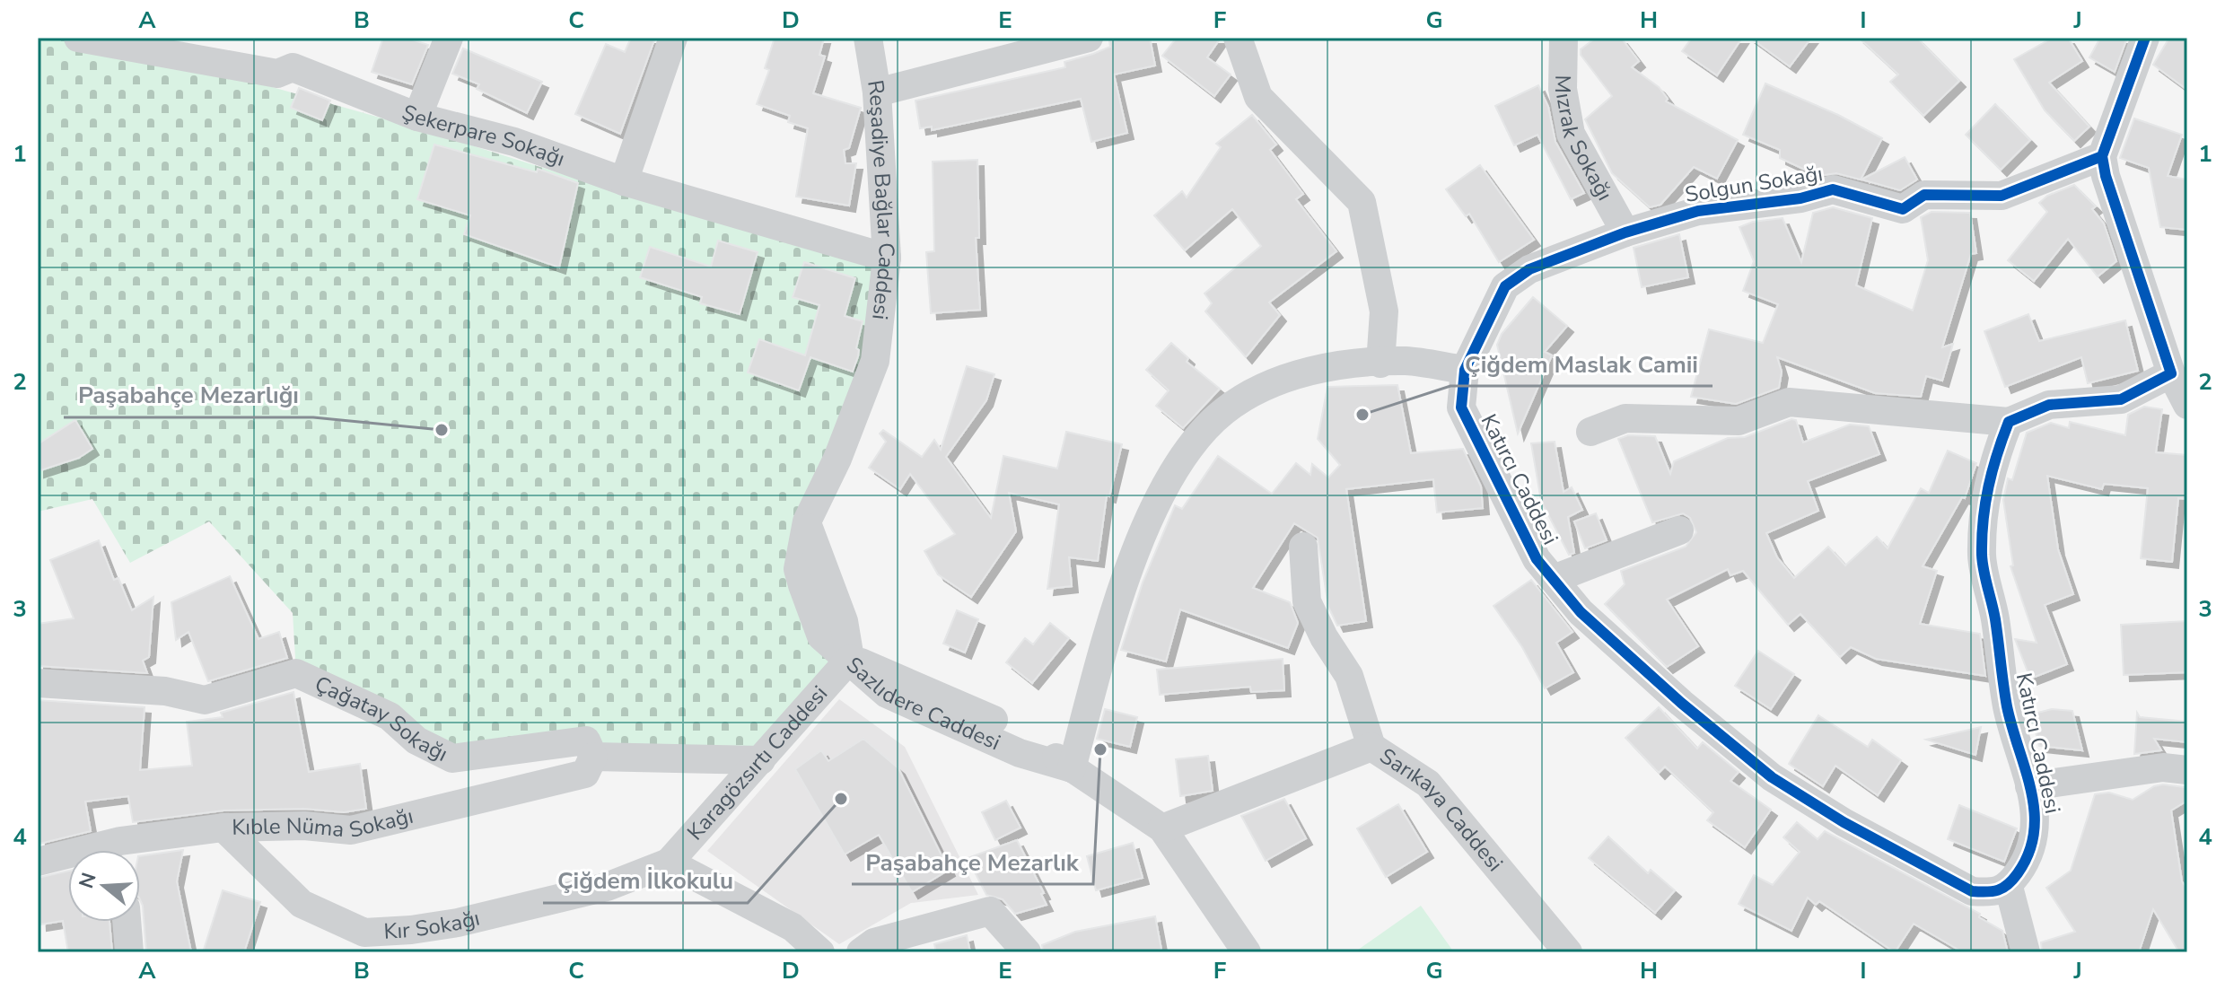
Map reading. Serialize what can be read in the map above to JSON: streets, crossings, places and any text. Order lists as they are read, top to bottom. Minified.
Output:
{"streets":{"street":["Şekerpare Sokağı","Mızrak Sokağı","Solgun Sokağı","Reşadiye Bağlar Caddesi","Katırcı Caddesi","Sazlıdere Caddesi","Çağatay Sokağı","Karagözsırtı Caddesi","Sarıkaya Caddesi","Kıble Nüma Sokağı","Kır Sokağı"]},"crossings":[["Şekerpare Sokağı","Reşadiye Bağlar Caddesi"],["Mızrak Sokağı","Solgun Sokağı"],["Solgun Sokağı","Katırcı Caddesi"],["Reşadiye Bağlar Caddesi","Sazlıdere Caddesi"],["Reşadiye Bağlar Caddesi","Karagözsırtı Caddesi"],["Sazlıdere Caddesi","Karagözsırtı Caddesi"],["Sazlıdere Caddesi","Sarıkaya Caddesi"],["Çağatay Sokağı","Karagözsırtı Caddesi"],["Çağatay Sokağı","Kıble Nüma Sokağı"],["Karagözsırtı Caddesi","Kır Sokağı"],["Kıble Nüma Sokağı","Kır Sokağı"]],"places":["Çiğdem Maslak Camii","Paşabahçe Mezarlığı","Paşabahçe Mezarlık","Çiğdem İlkokulu"],"north":"left","grid":{"columns":["A","B","C","D","E","F","G","H","I","J"],"rows":["1","2","3","4"]}}
